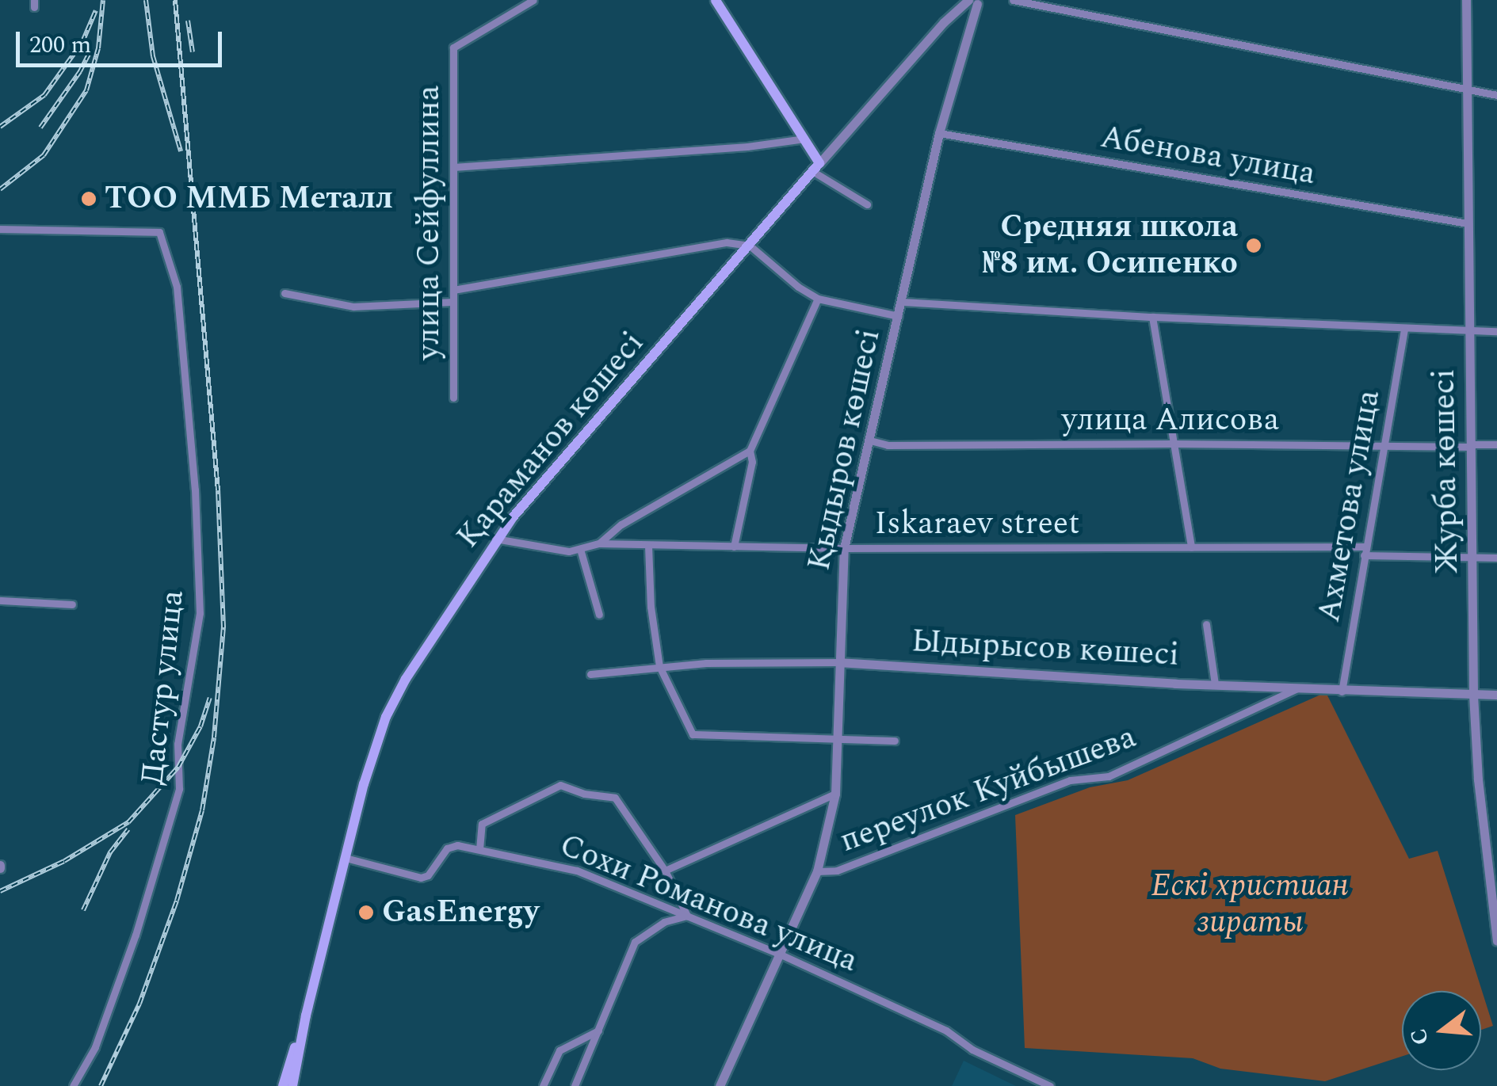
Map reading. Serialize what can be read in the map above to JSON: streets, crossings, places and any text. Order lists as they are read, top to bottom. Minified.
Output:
{"streets":{"main road":["Қараманов көшесі"],"street":["Абенова улица","улица Сейфуллина","улица Алисова","Қыдыров көшесі","Журба көшесі","Ахметова улица","Iskaraev street","Ыдырысов көшесі","Дастур улица","переулок Куйбышева","Сохи Романова улица"]},"crossings":[["Абенова улица","Қыдыров көшесі"],["Абенова улица","Журба көшесі"],["улица Алисова","Қыдыров көшесі"],["улица Алисова","Журба көшесі"],["улица Алисова","Ахметова улица"],["Қараманов көшесі","Қыдыров көшесі"],["Қараманов көшесі","Iskaraev street"],["Қараманов көшесі","Сохи Романова улица"],["Қыдыров көшесі","Iskaraev street"],["Қыдыров көшесі","Ыдырысов көшесі"],["Қыдыров көшесі","переулок Куйбышева"],["Қыдыров көшесі","Сохи Романова улица"],["Журба көшесі","Iskaraev street"],["Журба көшесі","Ыдырысов көшесі"],["Ахметова улица","Iskaraev street"],["Ахметова улица","Ыдырысов көшесі"],["Ыдырысов көшесі","переулок Куйбышева"]],"parks":["Ескі христиан зираты"],"places":["ТОО ММБ Металл","Средняя школа №8 им. Осипенко","GasEnergy"],"scale_bar":"200 m","north":"left"}
